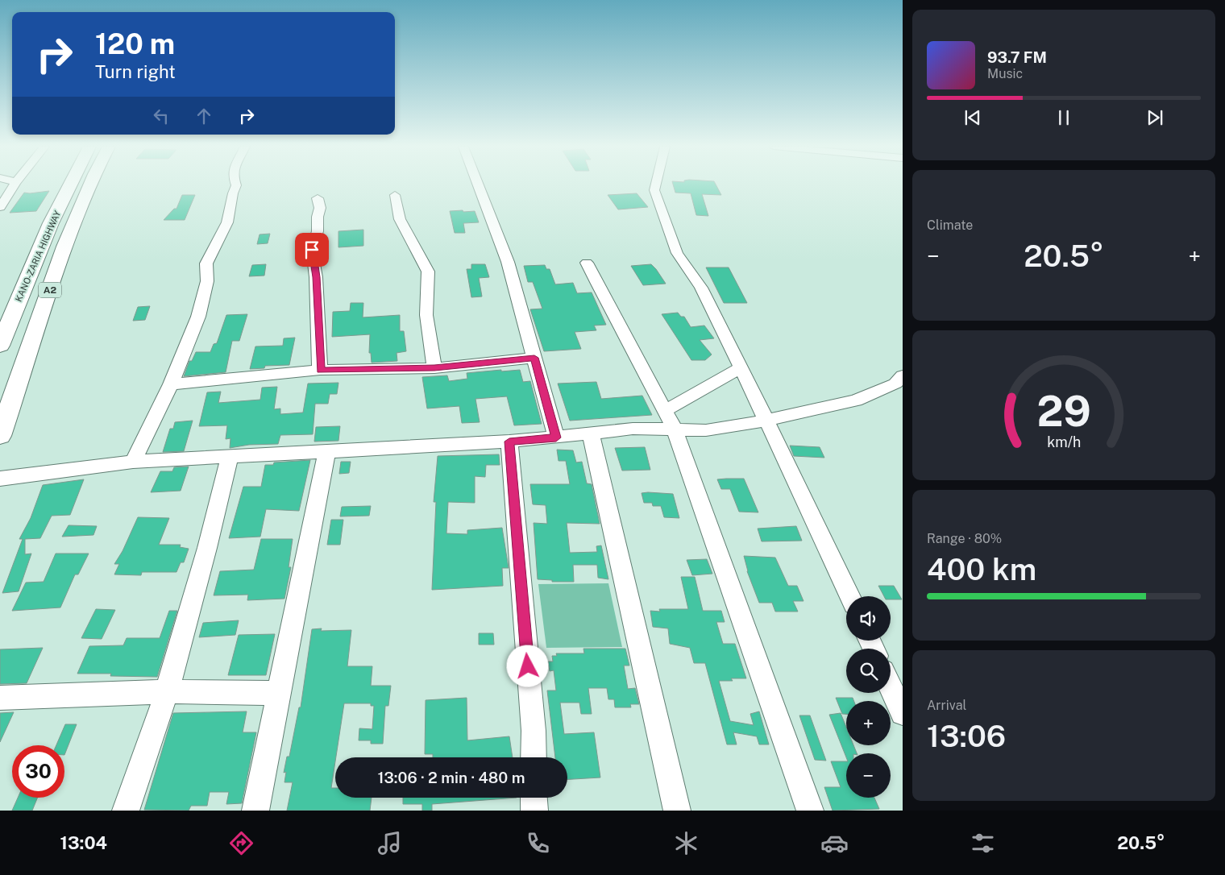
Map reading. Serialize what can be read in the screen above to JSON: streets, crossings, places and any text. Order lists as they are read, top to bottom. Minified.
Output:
{"streets":{"highway":["KANO-ZARIA HIGHWAY","A2"]},"page":{"turn":["120 m","Turn right"],"song":["93.7 FM","Music"],"tile":["Climate",["Range · 80%","400 km"],["Arrival","13:06"]],"heat":["−","20.5°","+"],"map_buttons":["+","−"],"limit":"30","trip":"13:06 · 2 min · 480 m","tabs":["13:04","20.5°"],"gauge":["29","km/h"]}}
